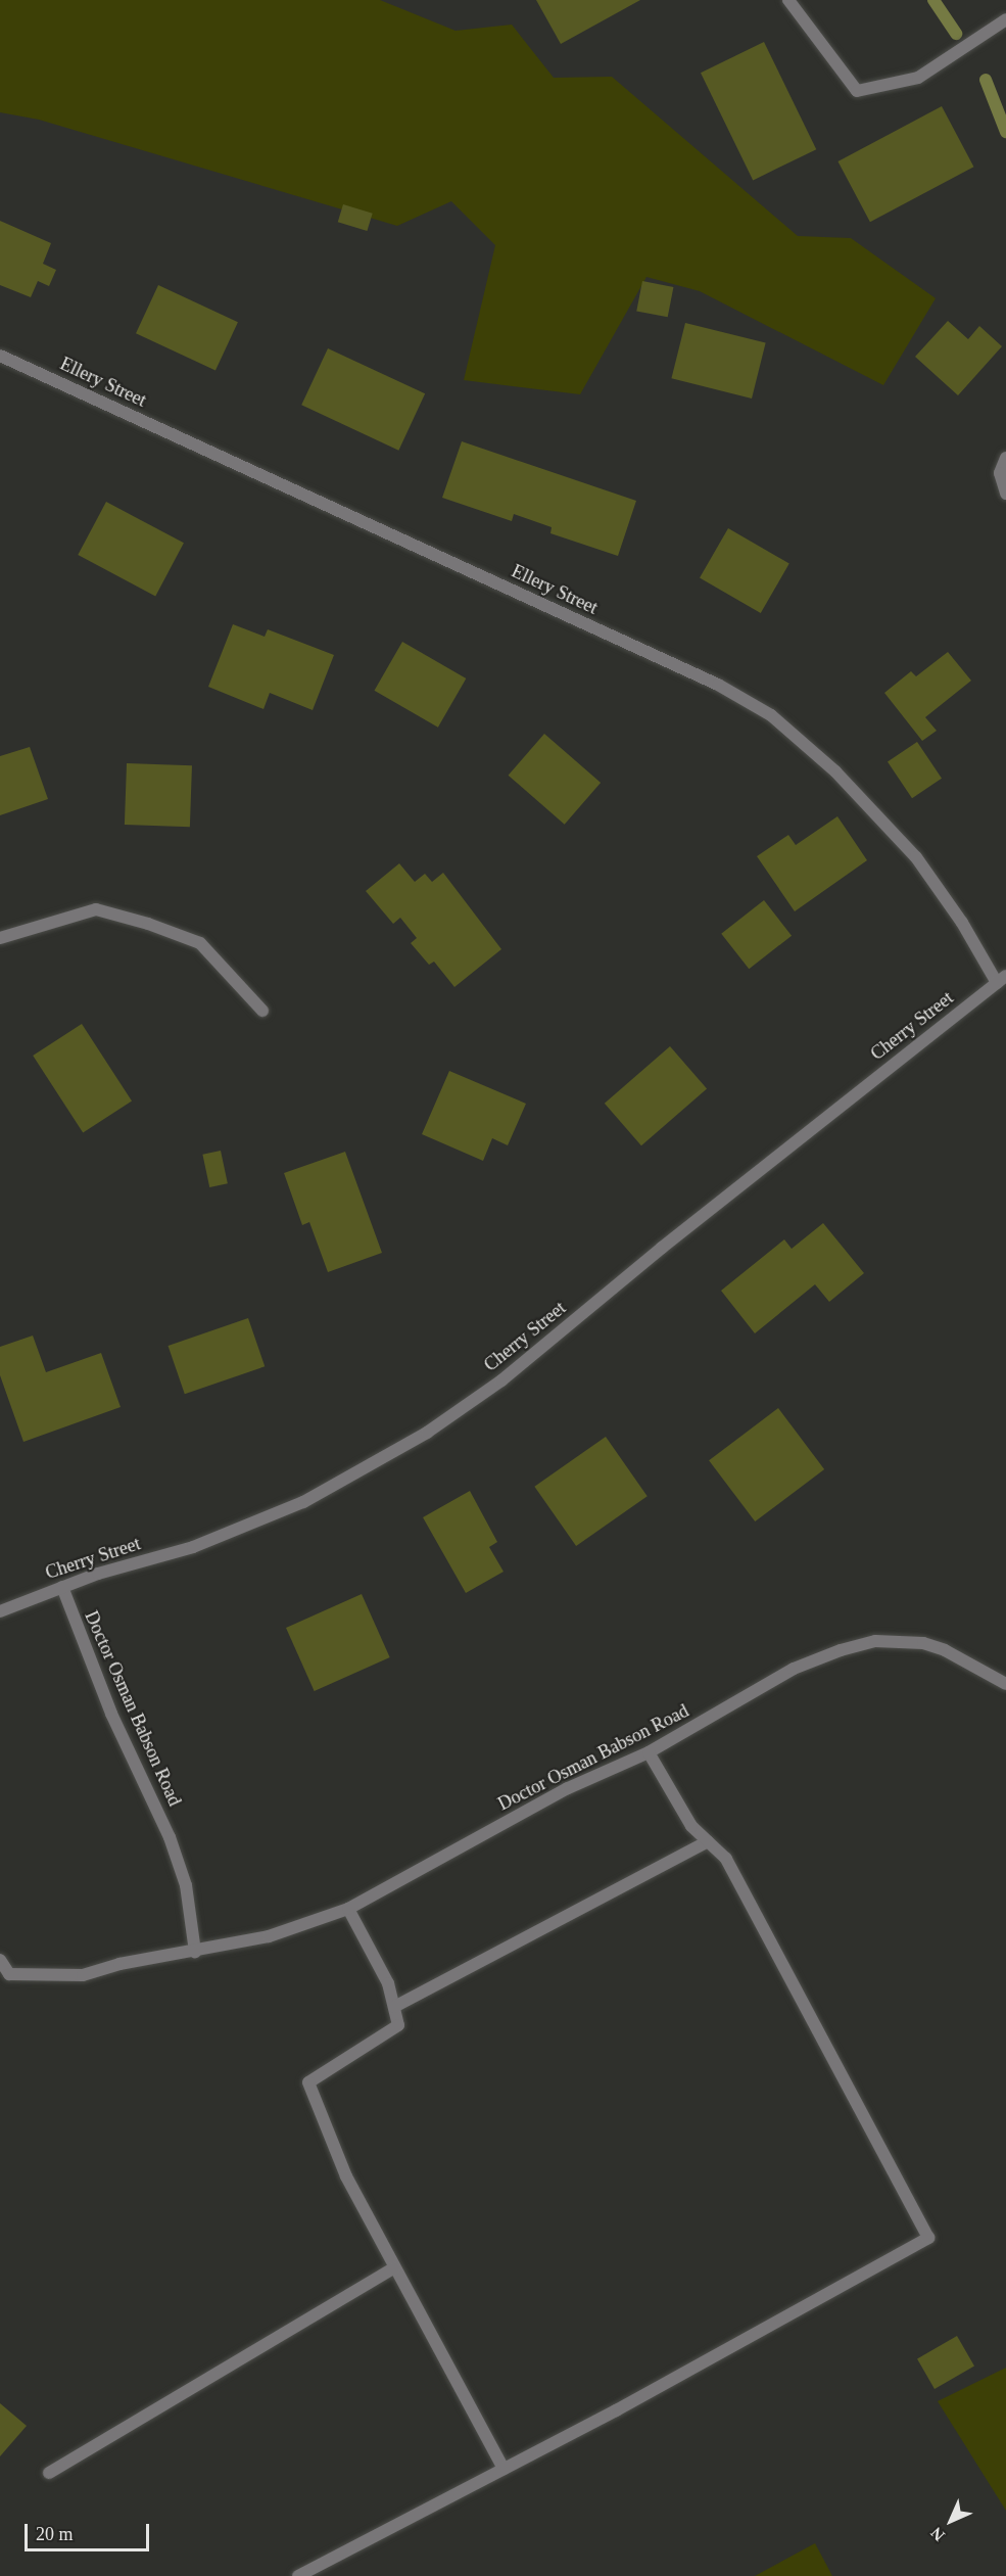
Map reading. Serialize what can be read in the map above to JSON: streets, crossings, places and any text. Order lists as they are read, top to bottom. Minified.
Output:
{"streets":{"street":["Ellery Street","Cherry Street","Doctor Osman Babson Road"]},"crossings":[["Ellery Street","Cherry Street"],["Cherry Street","Doctor Osman Babson Road"]],"scale_bar":"20 m","north":"bottom left"}
